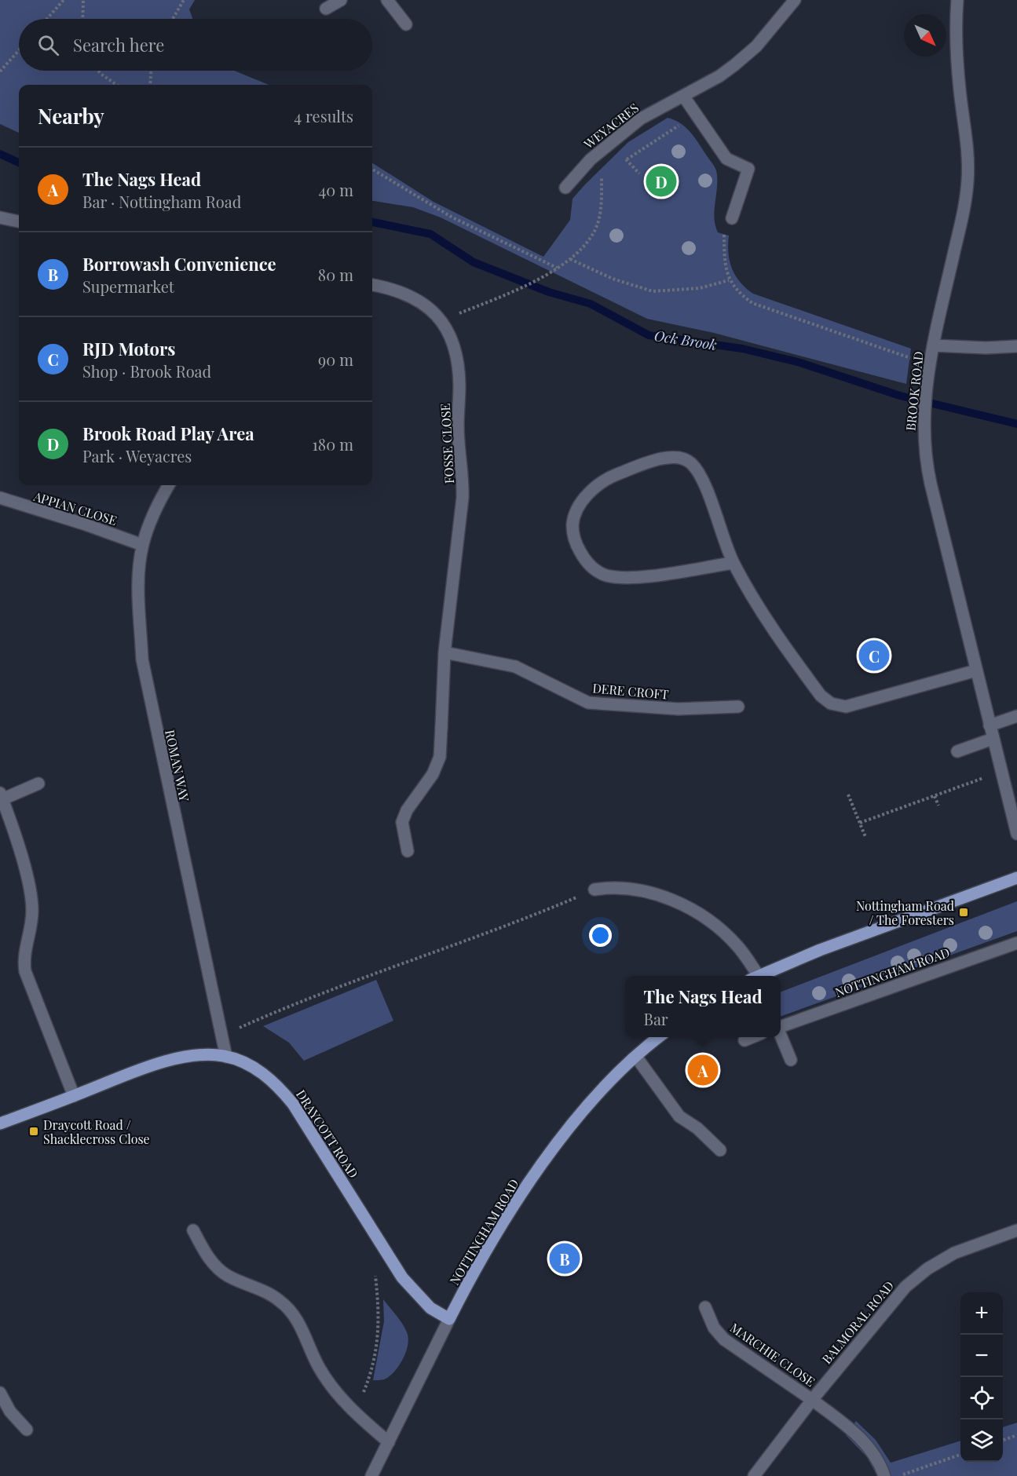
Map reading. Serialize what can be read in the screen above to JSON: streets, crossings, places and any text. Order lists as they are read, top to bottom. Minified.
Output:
{"streets":{"main road":["NOTTINGHAM ROAD","DRAYCOTT ROAD"],"street":["WEYACRES","BROOK ROAD","FOSSE CLOSE","APPIAN CLOSE","DERE CROFT","ROMAN WAY","BALMORAL ROAD","MARCHIE CLOSE"]},"crossings":[["FOSSE CLOSE","DERE CROFT"],["APPIAN CLOSE","ROMAN WAY"],["ROMAN WAY","DRAYCOTT ROAD"],["NOTTINGHAM ROAD","DRAYCOTT ROAD"],["BALMORAL ROAD","MARCHIE CLOSE"]],"water":["Ock Brook"],"places":{"transit":["Nottingham Road / The Foresters","Draycott Road / Shacklecross Close"]},"north":"bottom right","page":{"search":"Search here","heading":["Nearby","4 results"],"list":[{"mark":"A","name":"The Nags Head","note":"Bar · Nottingham Road","value":"40 m"},{"mark":"B","name":"Borrowash Convenience","note":"Supermarket","value":"80 m"},{"mark":"C","name":"RJD Motors","note":"Shop · Brook Road","value":"90 m"},{"mark":"D","name":"Brook Road Play Area","note":"Park · Weyacres","value":"180 m"}],"pins":["D","C","A","B"],"popup":["The Nags Head","Bar"],"map_buttons":["+","−"]}}
